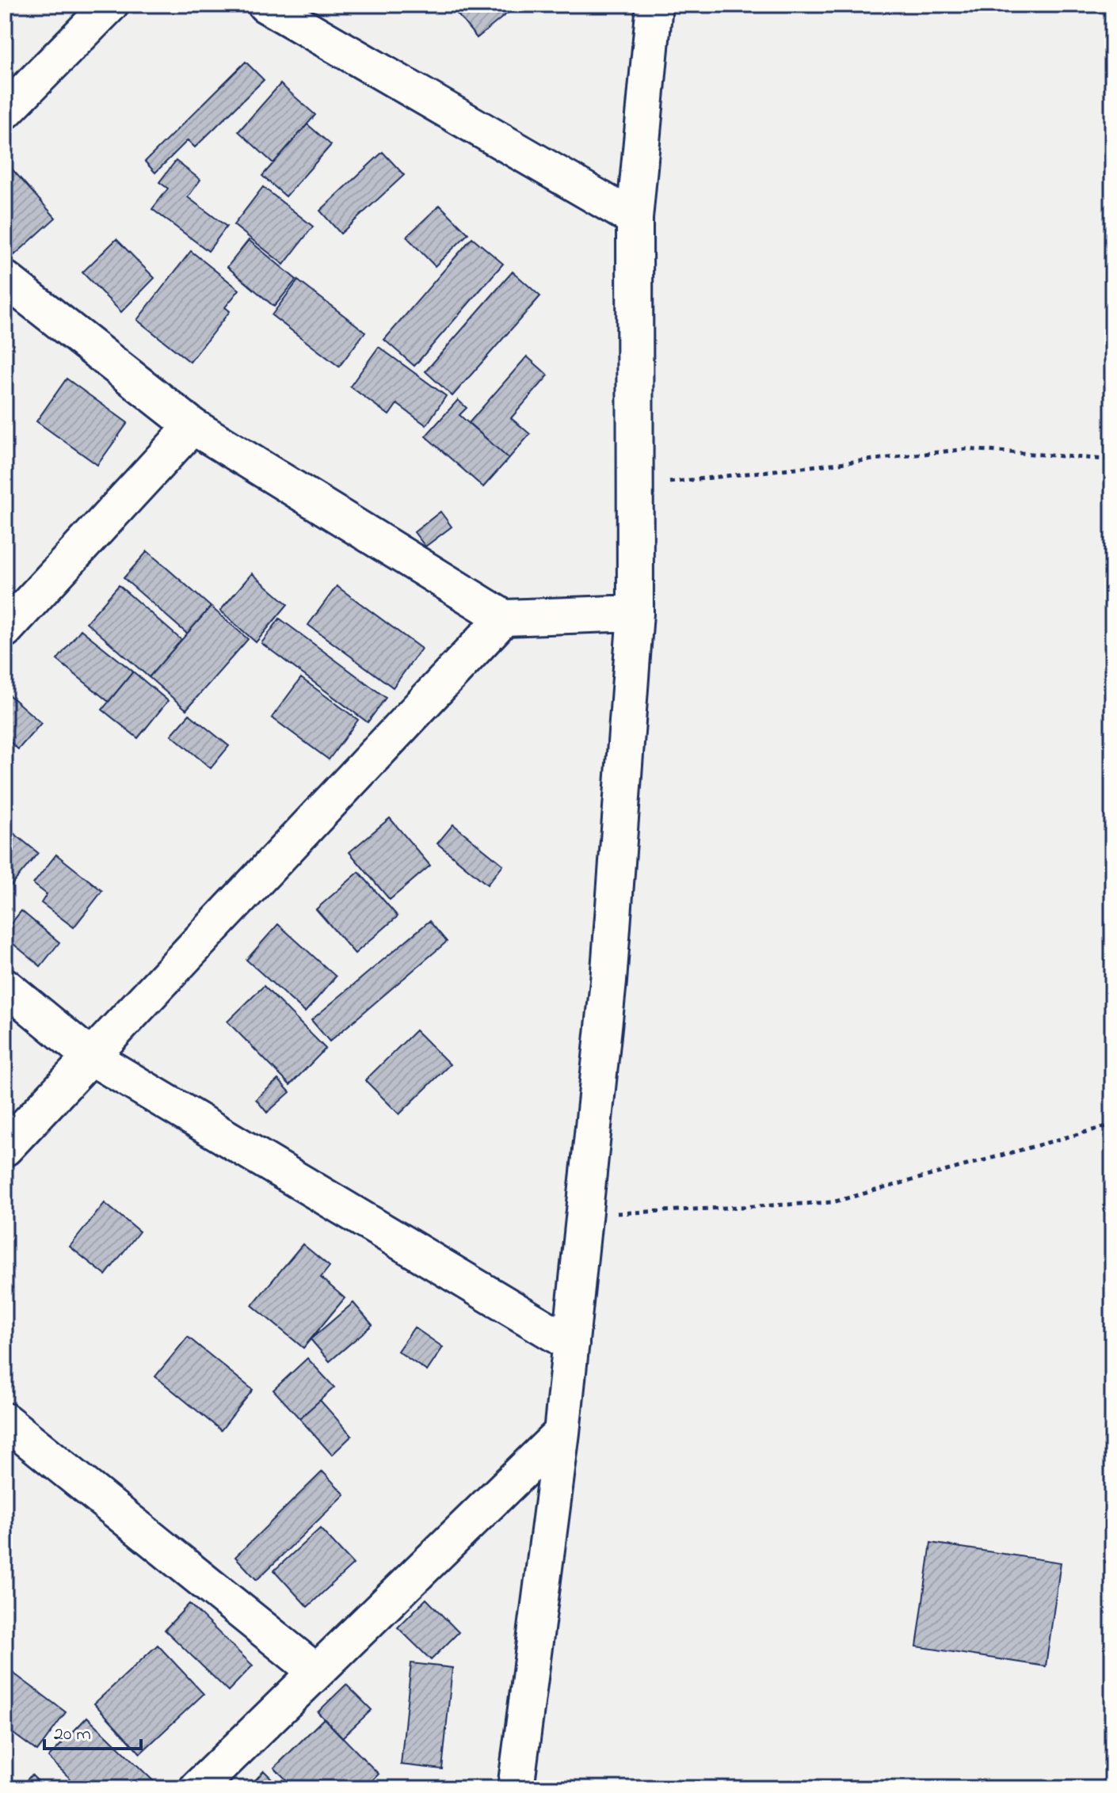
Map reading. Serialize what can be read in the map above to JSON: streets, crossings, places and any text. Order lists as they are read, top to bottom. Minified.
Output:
{"scale_bar":"20 m"}
